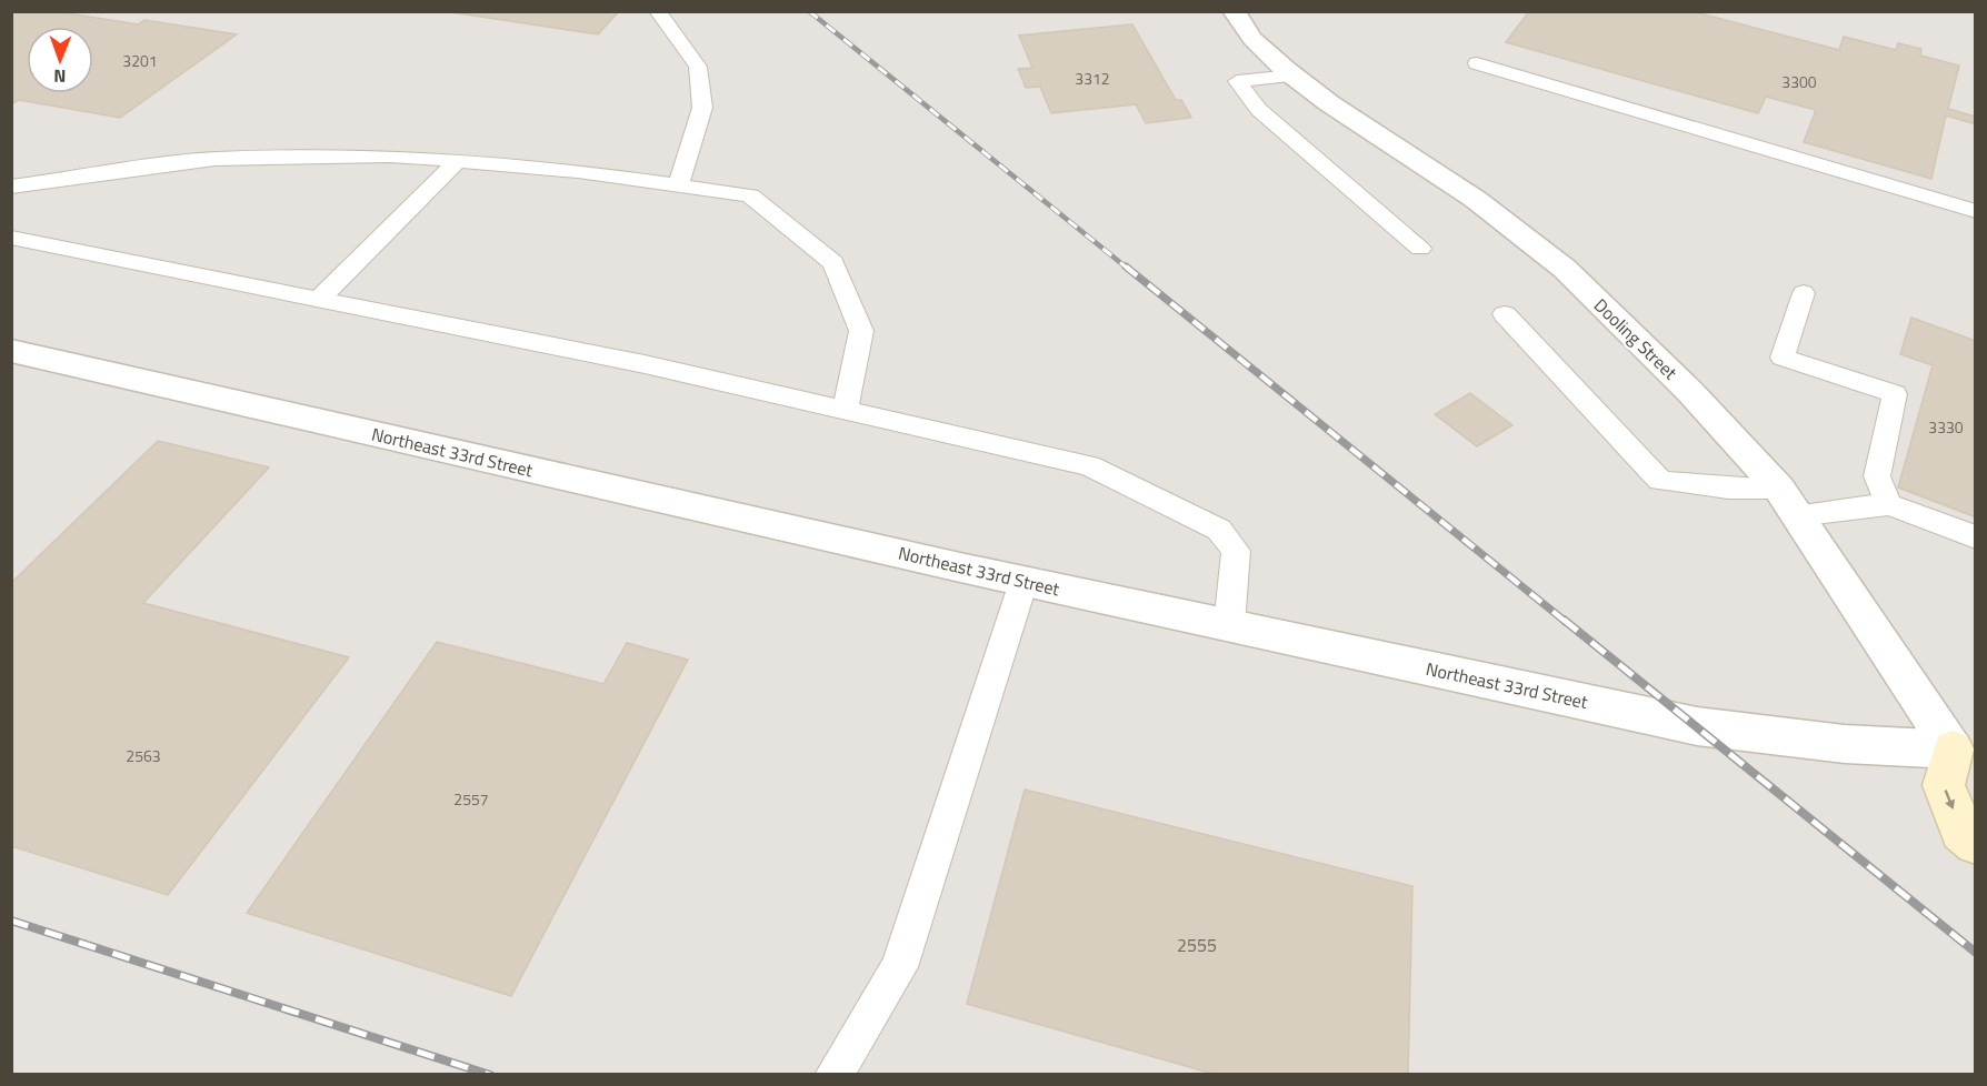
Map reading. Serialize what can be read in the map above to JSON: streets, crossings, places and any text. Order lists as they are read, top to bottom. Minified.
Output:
{"streets":{"street":["Dooling Street","Northeast 33rd Street"]},"crossings":[["Dooling Street","Northeast 33rd Street"]],"house_numbers":["3201","3312","3300","3330","2563","2557","2555"],"north":"bottom"}
